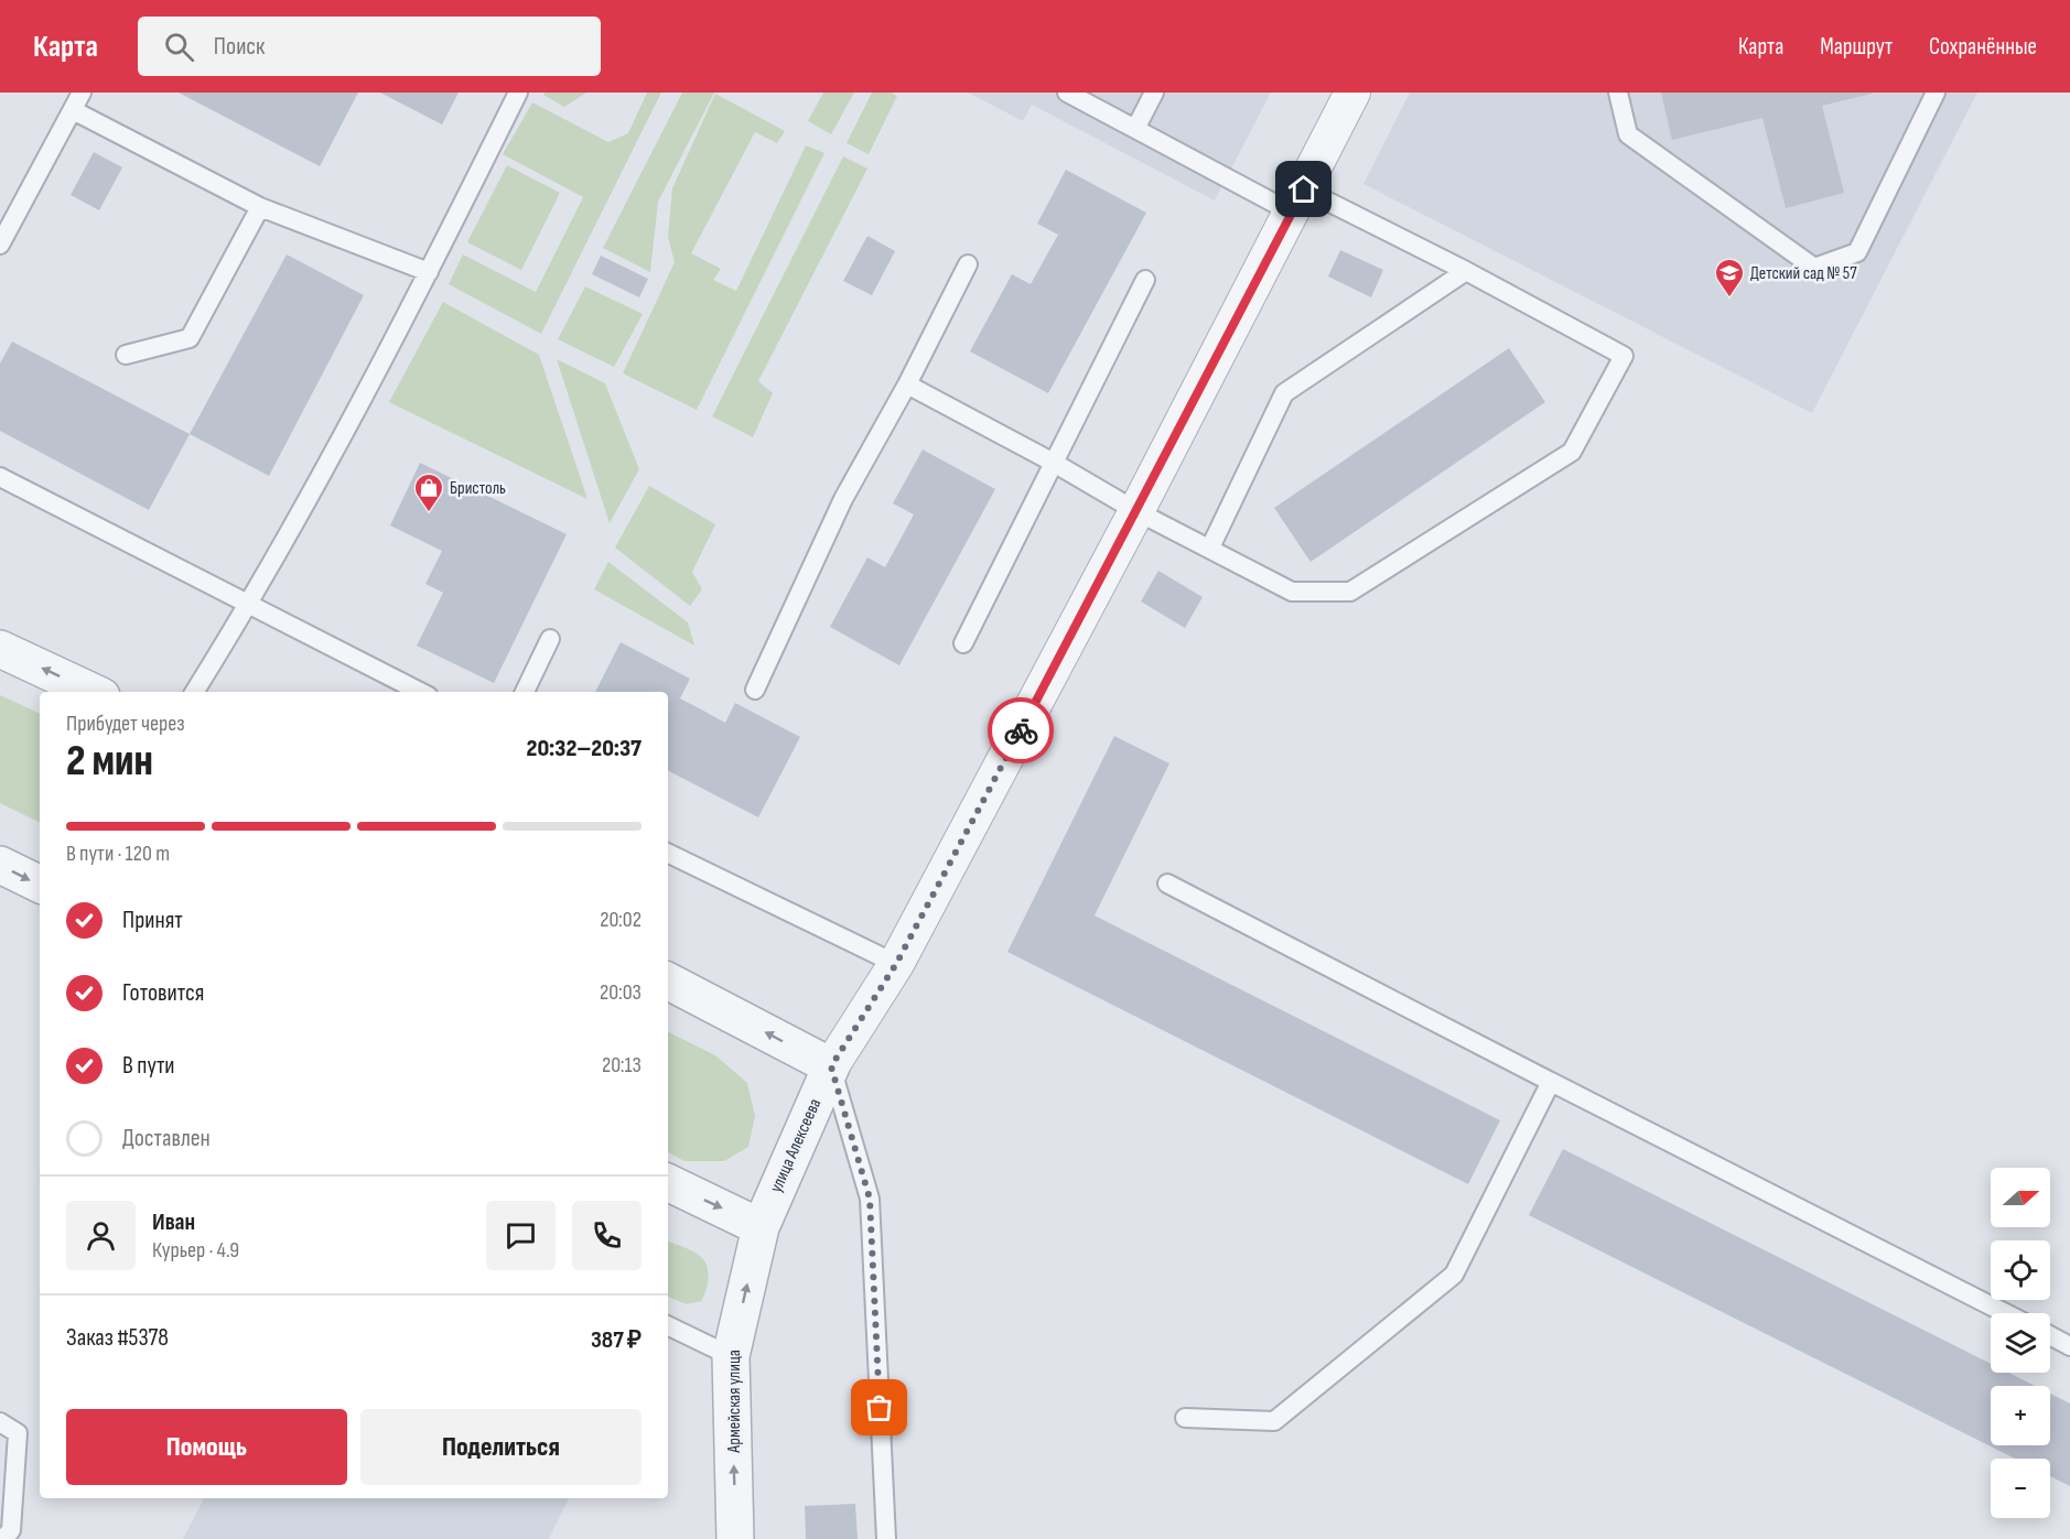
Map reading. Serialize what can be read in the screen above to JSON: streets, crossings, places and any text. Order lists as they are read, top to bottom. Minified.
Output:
{"streets":{"street":["улица Алексеева","Армейская улица"]},"crossings":[["улица Алексеева","Армейская улица"]],"one_way":["Армейская улица"],"places":{"school or university":["Детский сад № 57"],"shop":["Бристоль"]},"north":"right","page":{"header":"Карта","search":"Поиск","nav":["Карта","Маршрут","Сохранённые"],"heading":["2 мин","Прибудет через","20:32–20:37"],"panel":["Иван","Курьер · 4.9","Заказ #5378","387 ₽"],"bar":"В пути · 120 m","list":[["Принят","20:02"],["Готовится","20:03"],["В пути","20:13"],"Доставлен"],"map_buttons":["+","−"],"buttons":["Помощь","Поделиться"]}}
